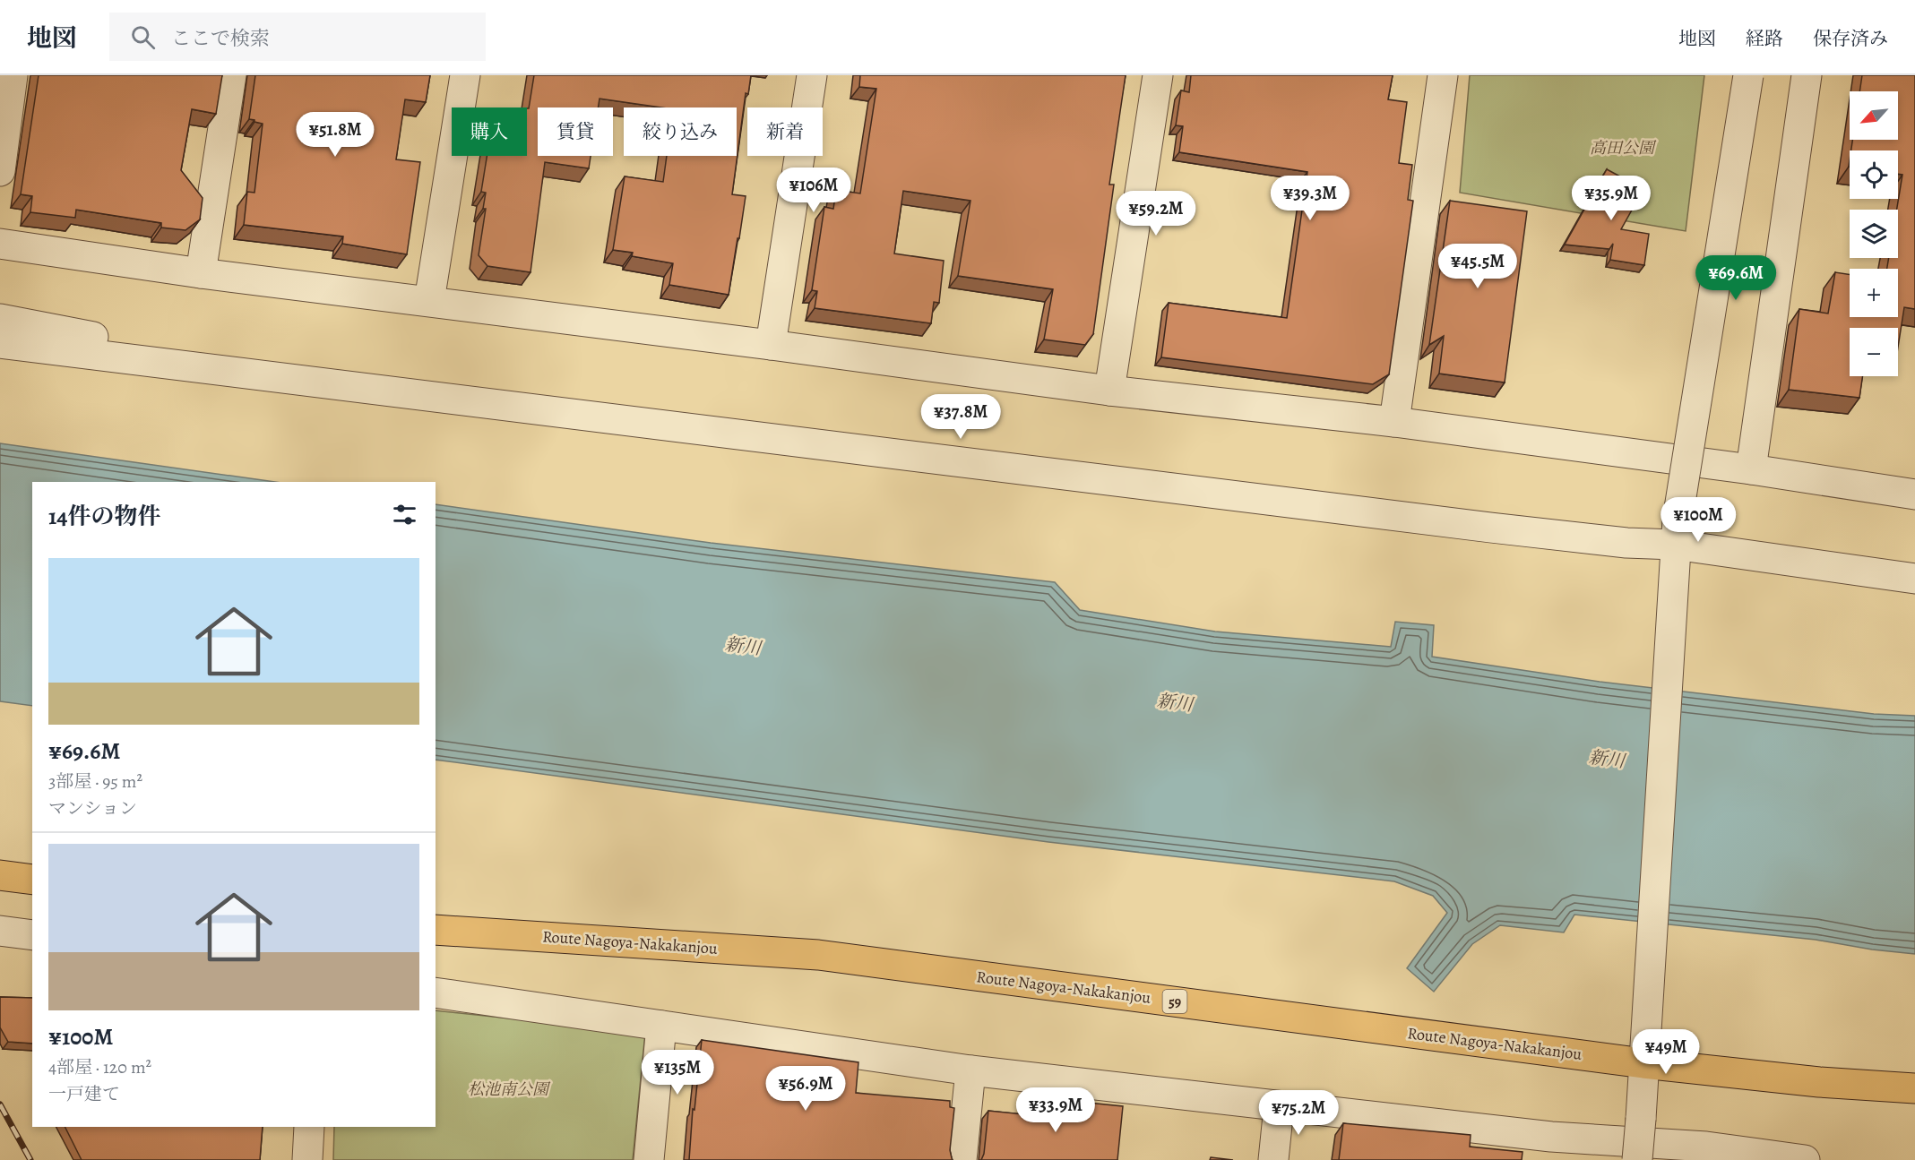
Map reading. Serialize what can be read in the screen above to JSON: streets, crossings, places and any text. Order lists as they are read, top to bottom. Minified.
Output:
{"streets":{"main road":["Route Nagoya-Nakakanjou","59"]},"water":["新川"],"parks":["高田公園","松池南公園"],"north":"bottom left","page":{"header":"地図","search":"ここで検索","nav":["地図","経路","保存済み"],"map_buttons":["+","−"],"chip":["購入","賃貸","絞り込み","新着"],"price":["¥51.8M","¥106M","¥39.3M","¥35.9M","¥59.2M","¥45.5M","¥69.6M","¥37.8M","¥100M","¥49M","¥135M","¥56.9M","¥33.9M","¥75.2M"],"heading":"14件の物件","list":[{"name":"¥69.6M","note":"3部屋 · 95 m² · マンション"},{"name":"¥100M","note":"4部屋 · 120 m² · 一戸建て"}]}}
